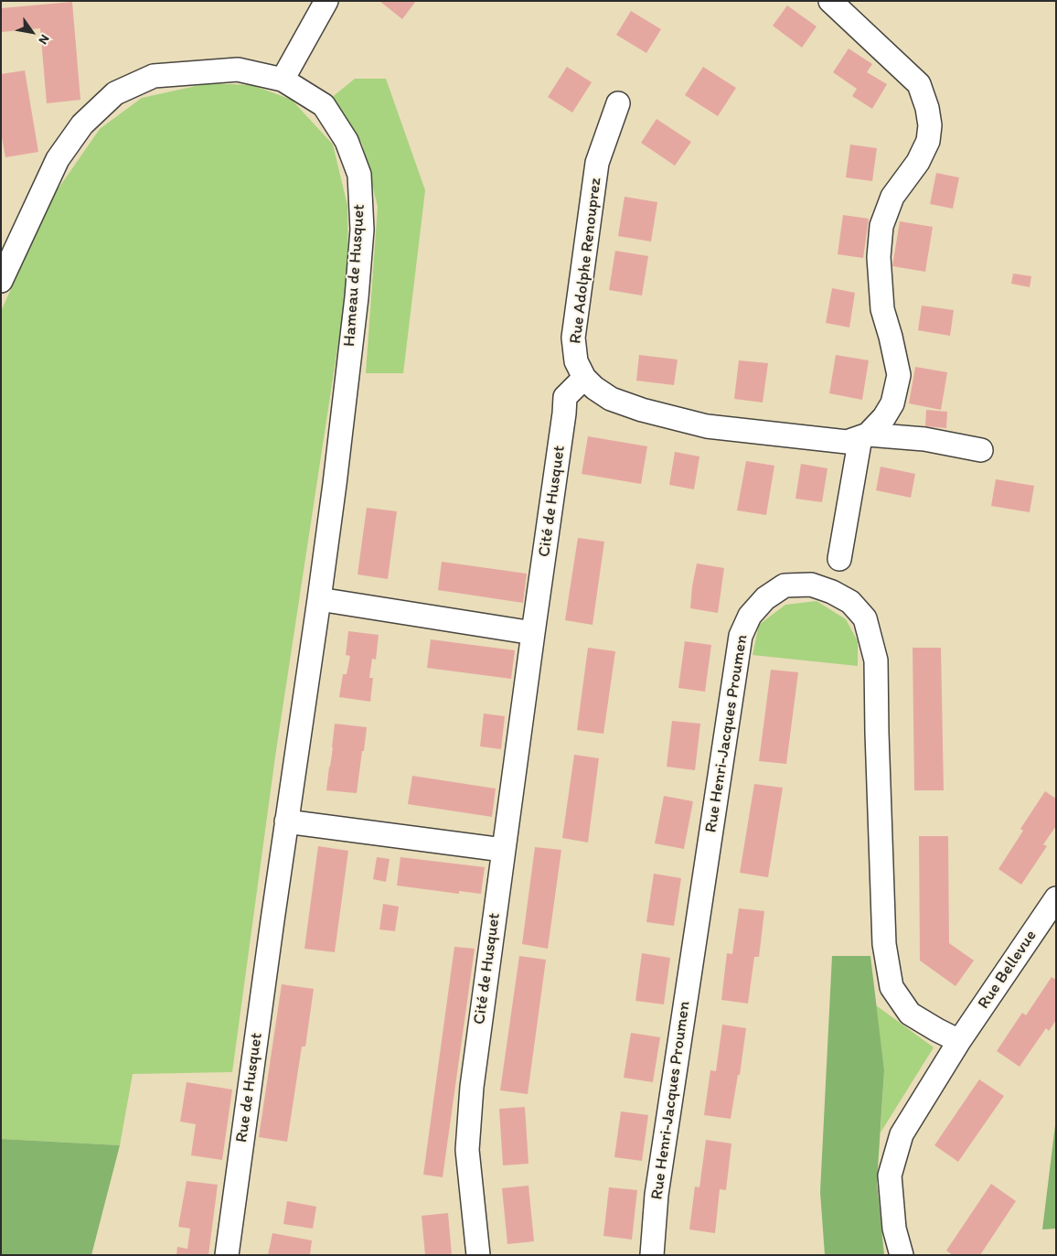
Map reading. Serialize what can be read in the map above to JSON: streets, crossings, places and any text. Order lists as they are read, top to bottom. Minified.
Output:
{"streets":{"street":["Rue Adolphe Renouprez","Hameau de Husquet","Cité de Husquet","Rue Henri-Jacques Proumen","Rue Bellevue","Rue de Husquet"]},"crossings":[["Rue Adolphe Renouprez","Cité de Husquet"],["Rue Henri-Jacques Proumen","Rue Bellevue"]],"north":"bottom right"}
